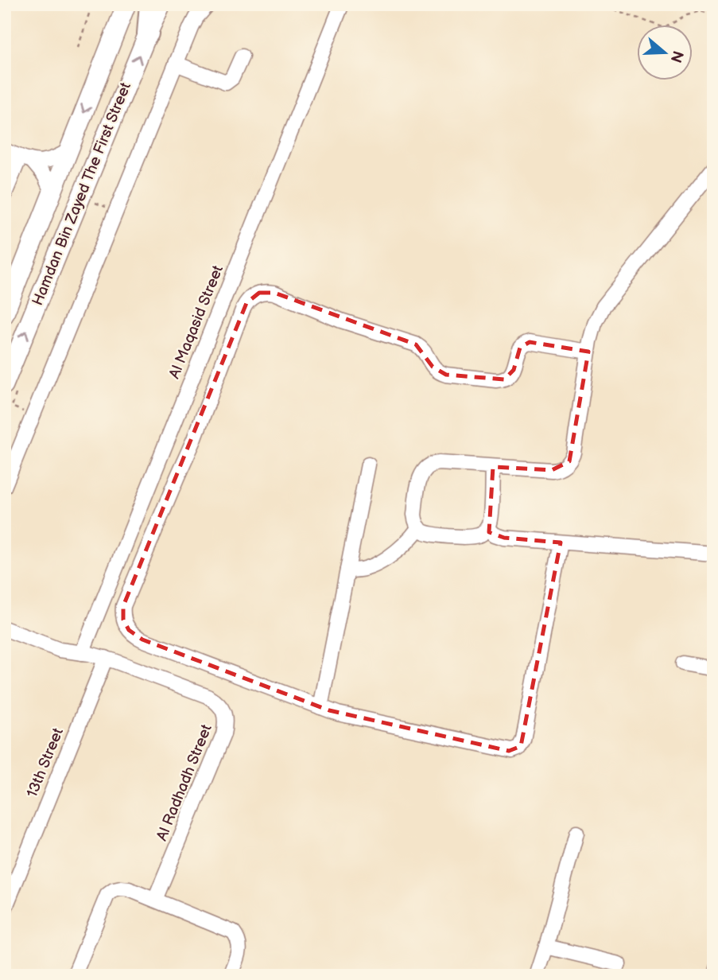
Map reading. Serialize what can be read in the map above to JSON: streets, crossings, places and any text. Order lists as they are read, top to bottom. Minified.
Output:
{"streets":{"main road":["Hamdan Bin Zayed The First Street"],"street":["Al Maqasid Street","13th Street","Al Radhadh Street"]},"crossings":[["Al Maqasid Street","Al Radhadh Street"],["13th Street","Al Radhadh Street"]],"north":"right"}
